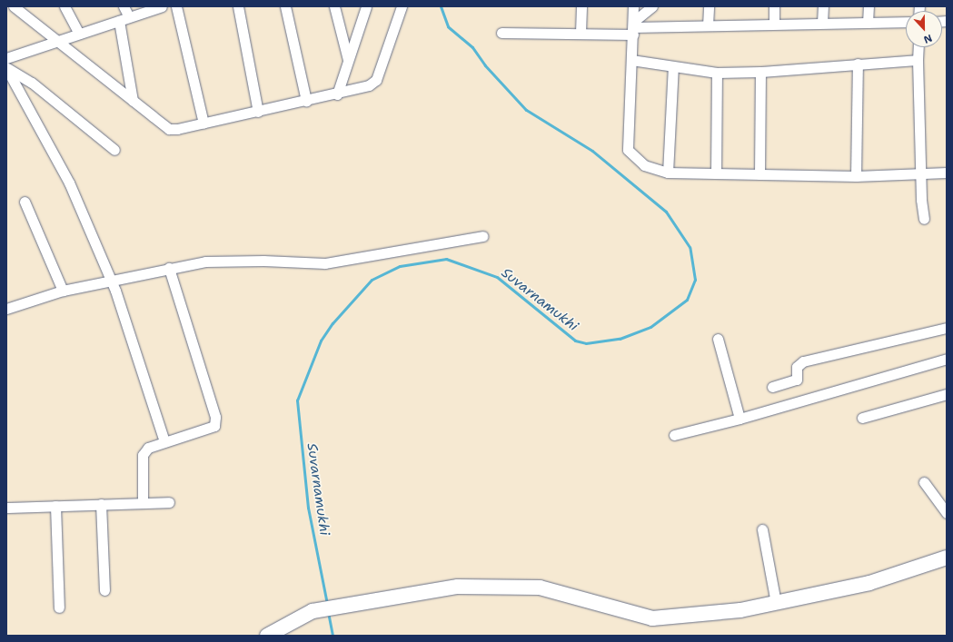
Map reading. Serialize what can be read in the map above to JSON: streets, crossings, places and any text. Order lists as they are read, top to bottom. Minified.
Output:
{"water":["Suvarnamukhi"],"north":"bottom"}
